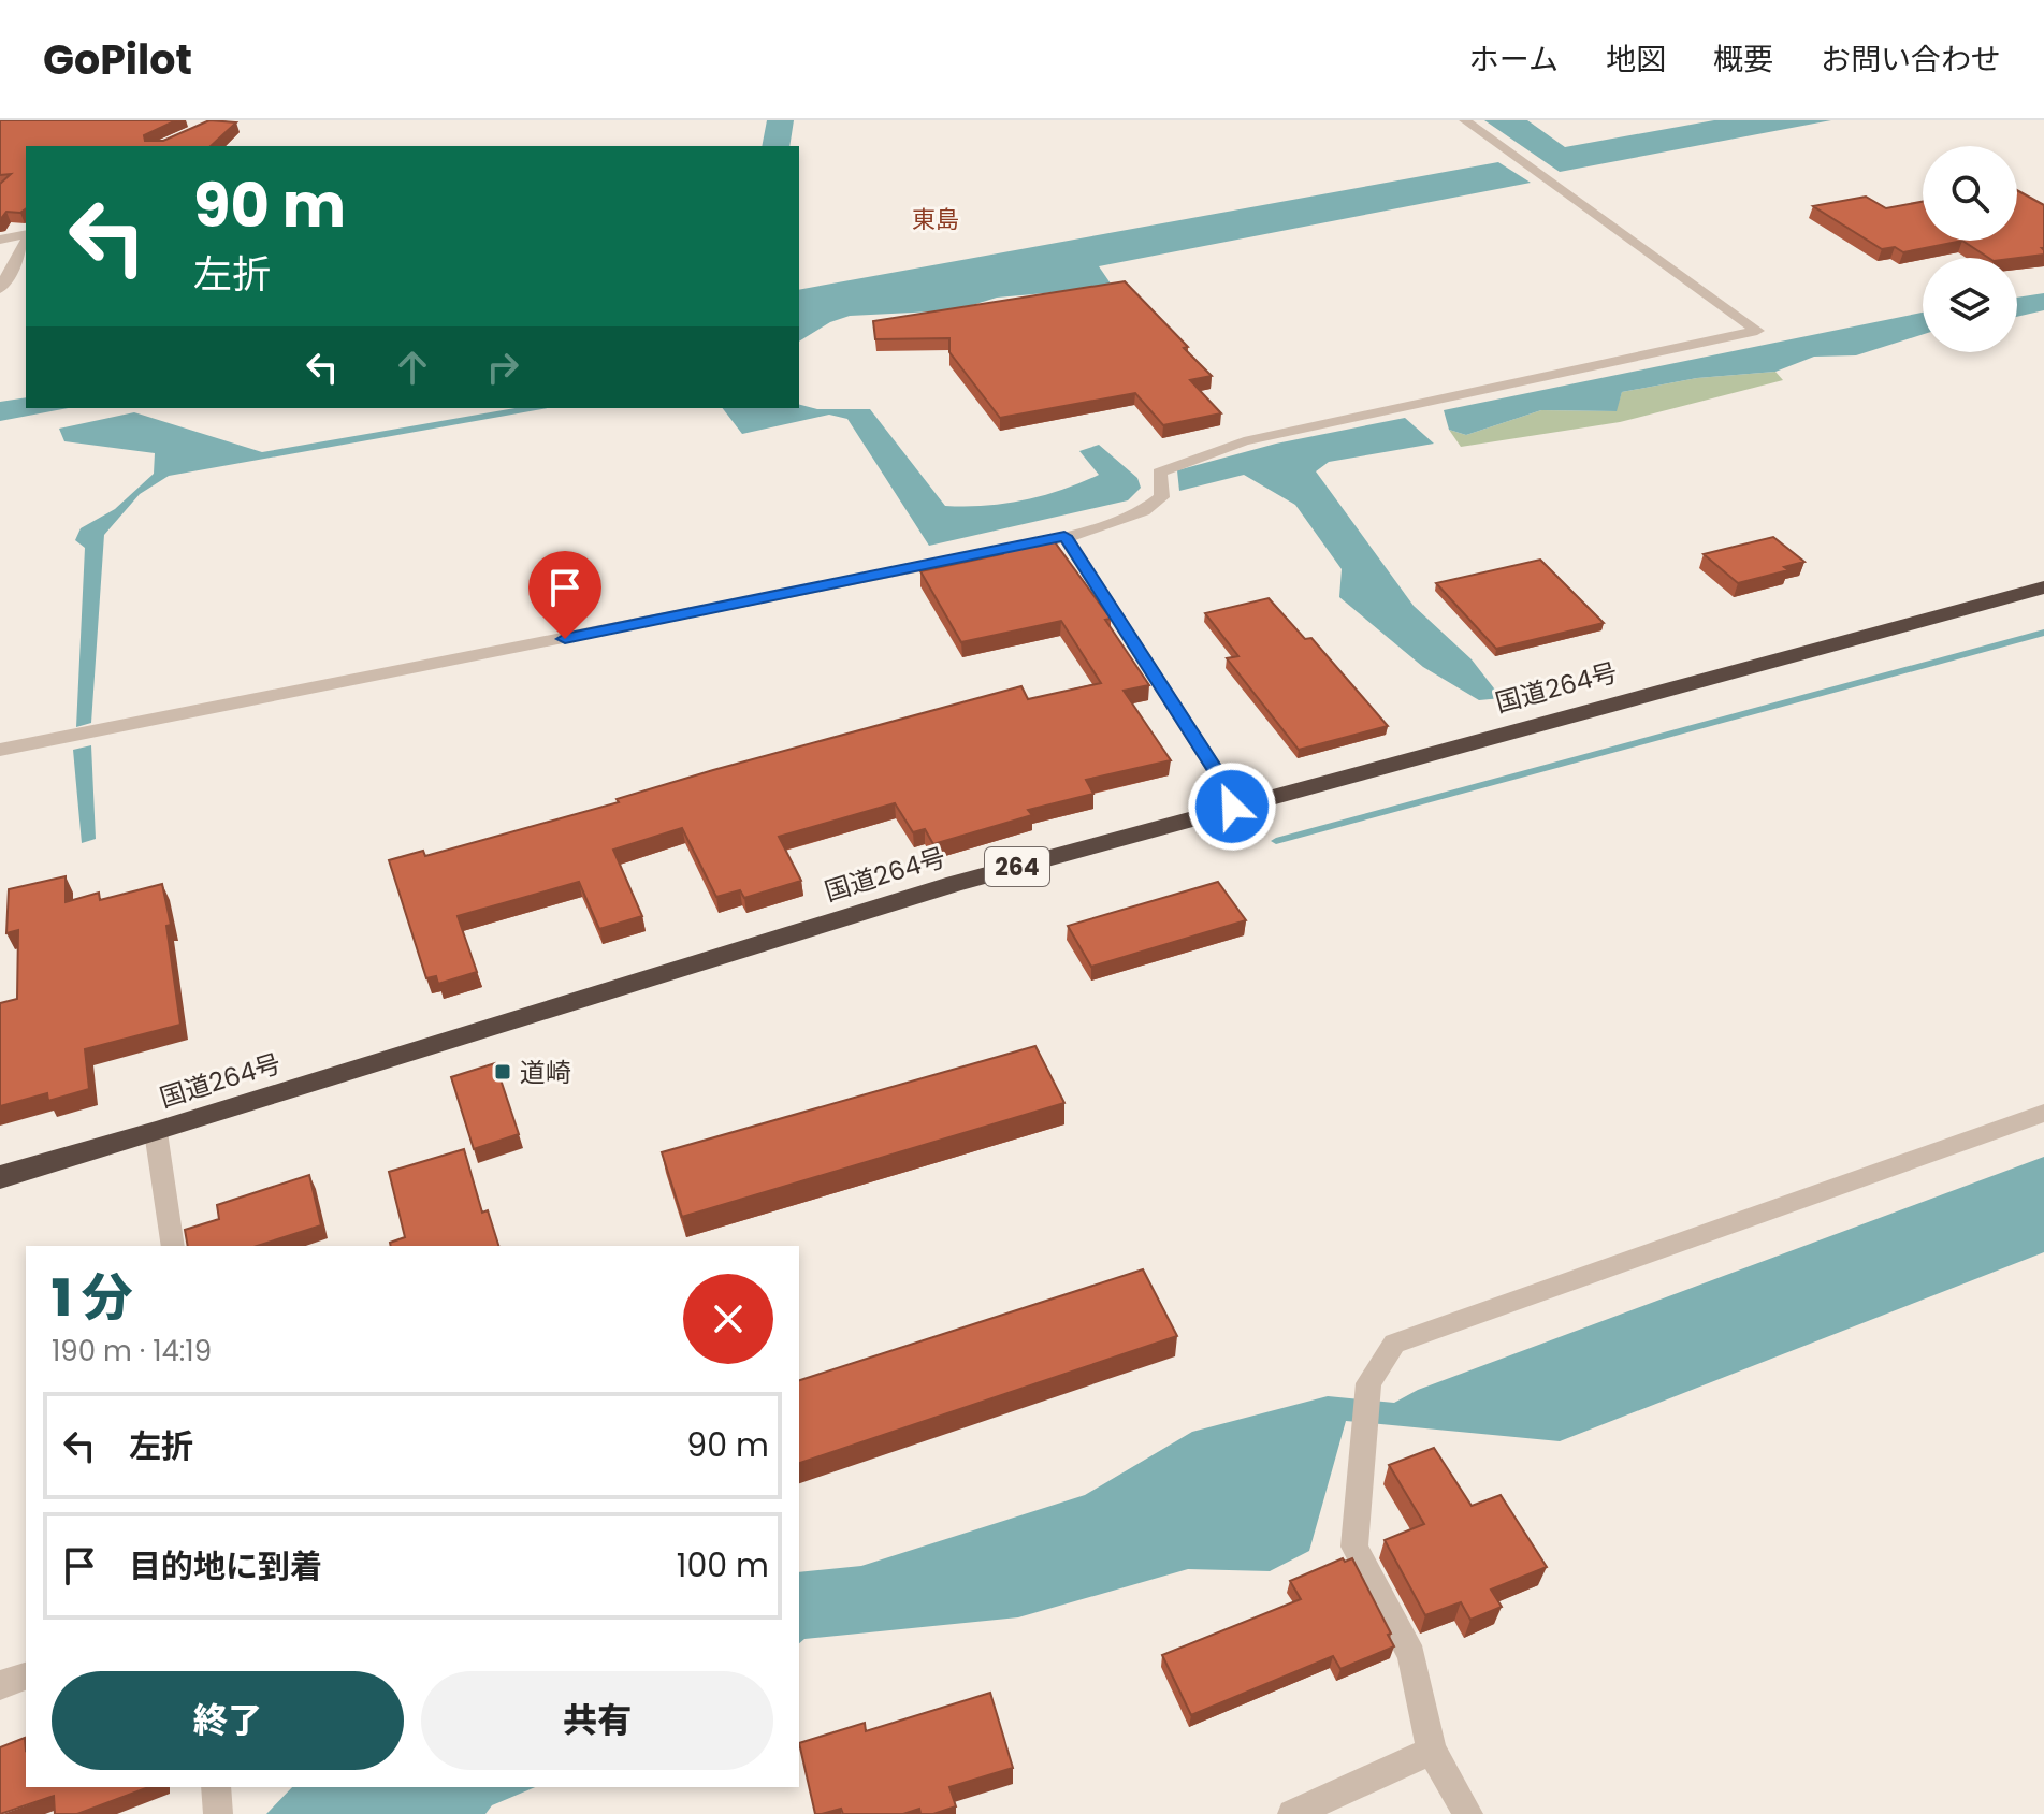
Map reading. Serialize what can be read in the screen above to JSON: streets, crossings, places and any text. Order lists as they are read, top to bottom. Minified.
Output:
{"streets":{"highway":["国道264号","264"]},"districts":["東島"],"places":{"transit":["道崎"]},"page":{"header":"GoPilot","nav":["ホーム","地図","概要","お問い合わせ"],"turn":["90 m","左折"],"heading":["1 分","190 m · 14:19"],"list":[{"name":"左折","value":"90 m"},{"name":"目的地に到着","value":"100 m"}],"buttons":["終了","共有"]}}
